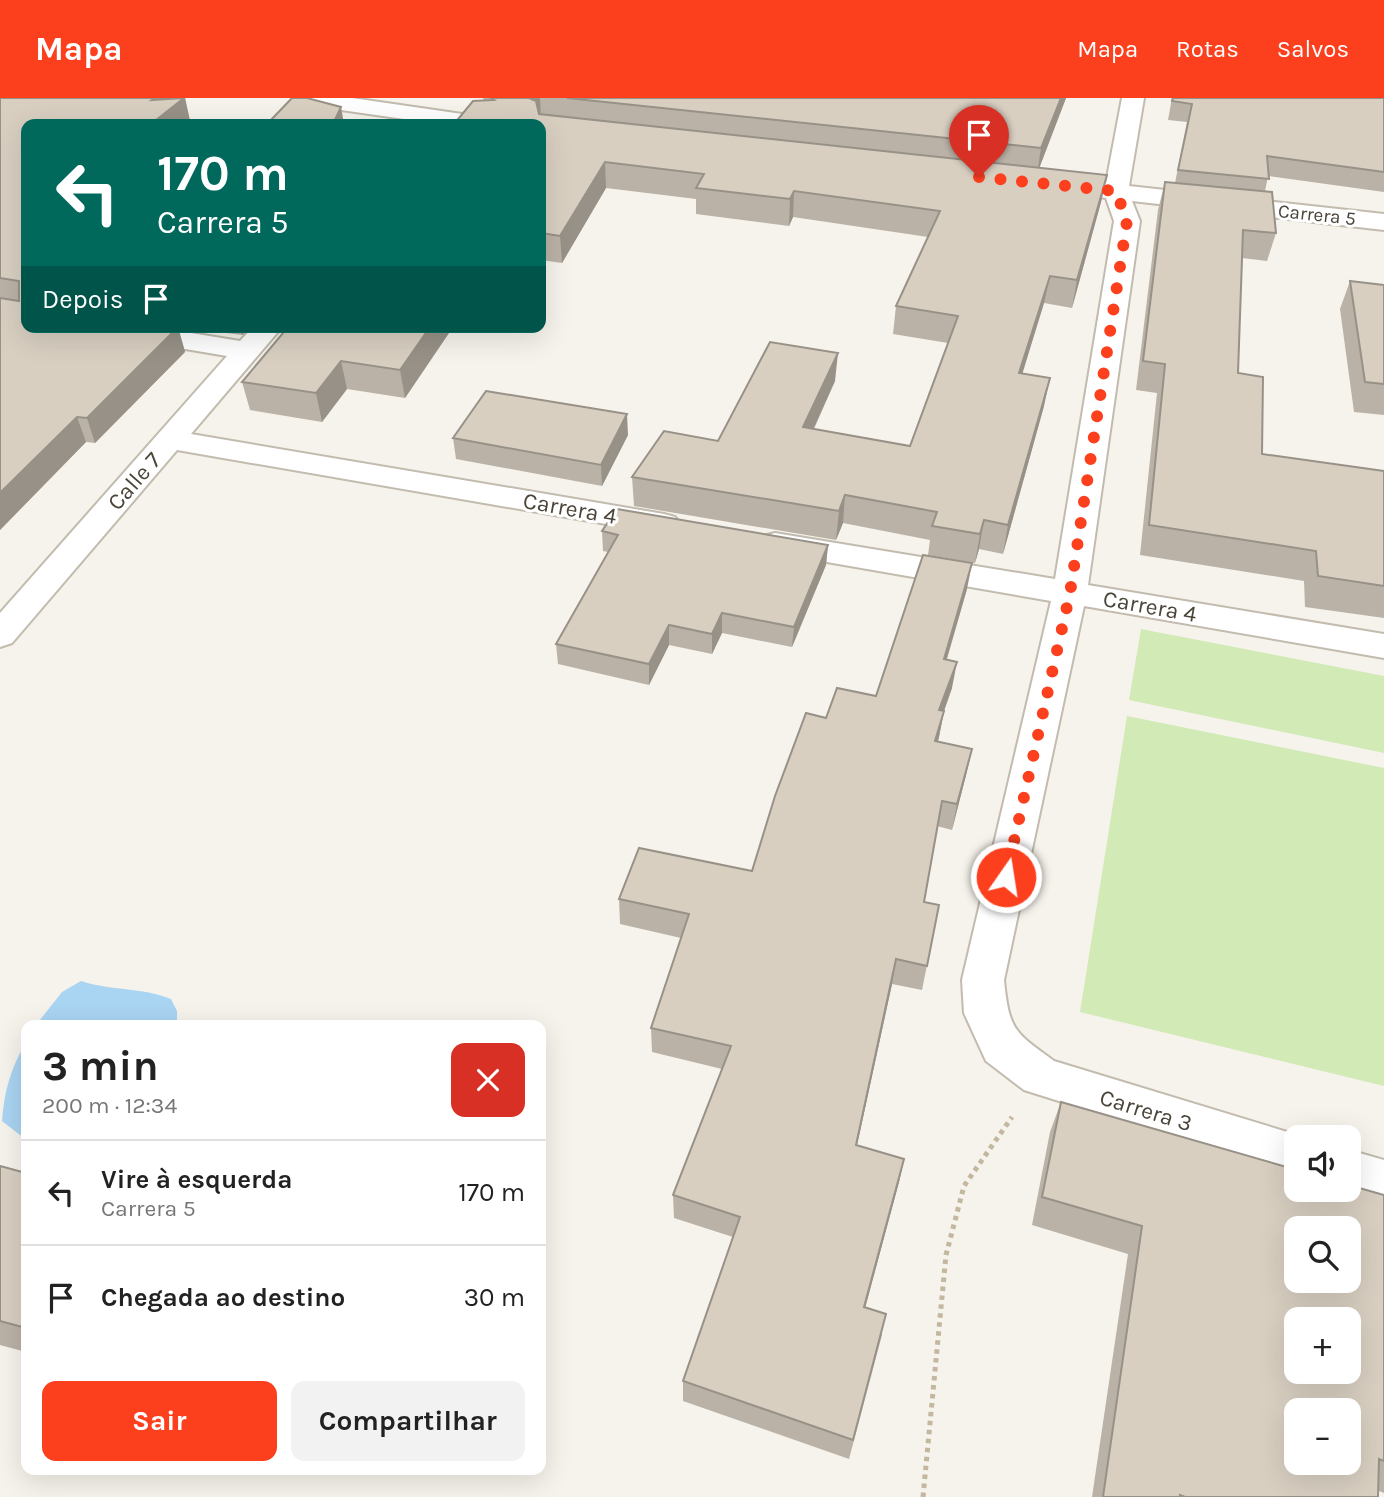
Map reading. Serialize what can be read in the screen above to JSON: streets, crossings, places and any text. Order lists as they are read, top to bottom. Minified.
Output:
{"streets":{"street":["Carrera 5","Calle 7","Carrera 4","Carrera 3"]},"crossings":[["Calle 7","Carrera 4"],["Carrera 4","Carrera 3"]],"page":{"header":"Mapa","nav":["Mapa","Rotas","Salvos"],"turn":["170 m","Carrera 5"],"then":"Depois","heading":["3 min","200 m · 12:34"],"map_buttons":["+","−"],"list":[{"name":"Vire à esquerda","note":"Carrera 5","value":"170 m"},{"name":"Chegada ao destino","value":"30 m"}],"buttons":["Sair","Compartilhar"]}}
